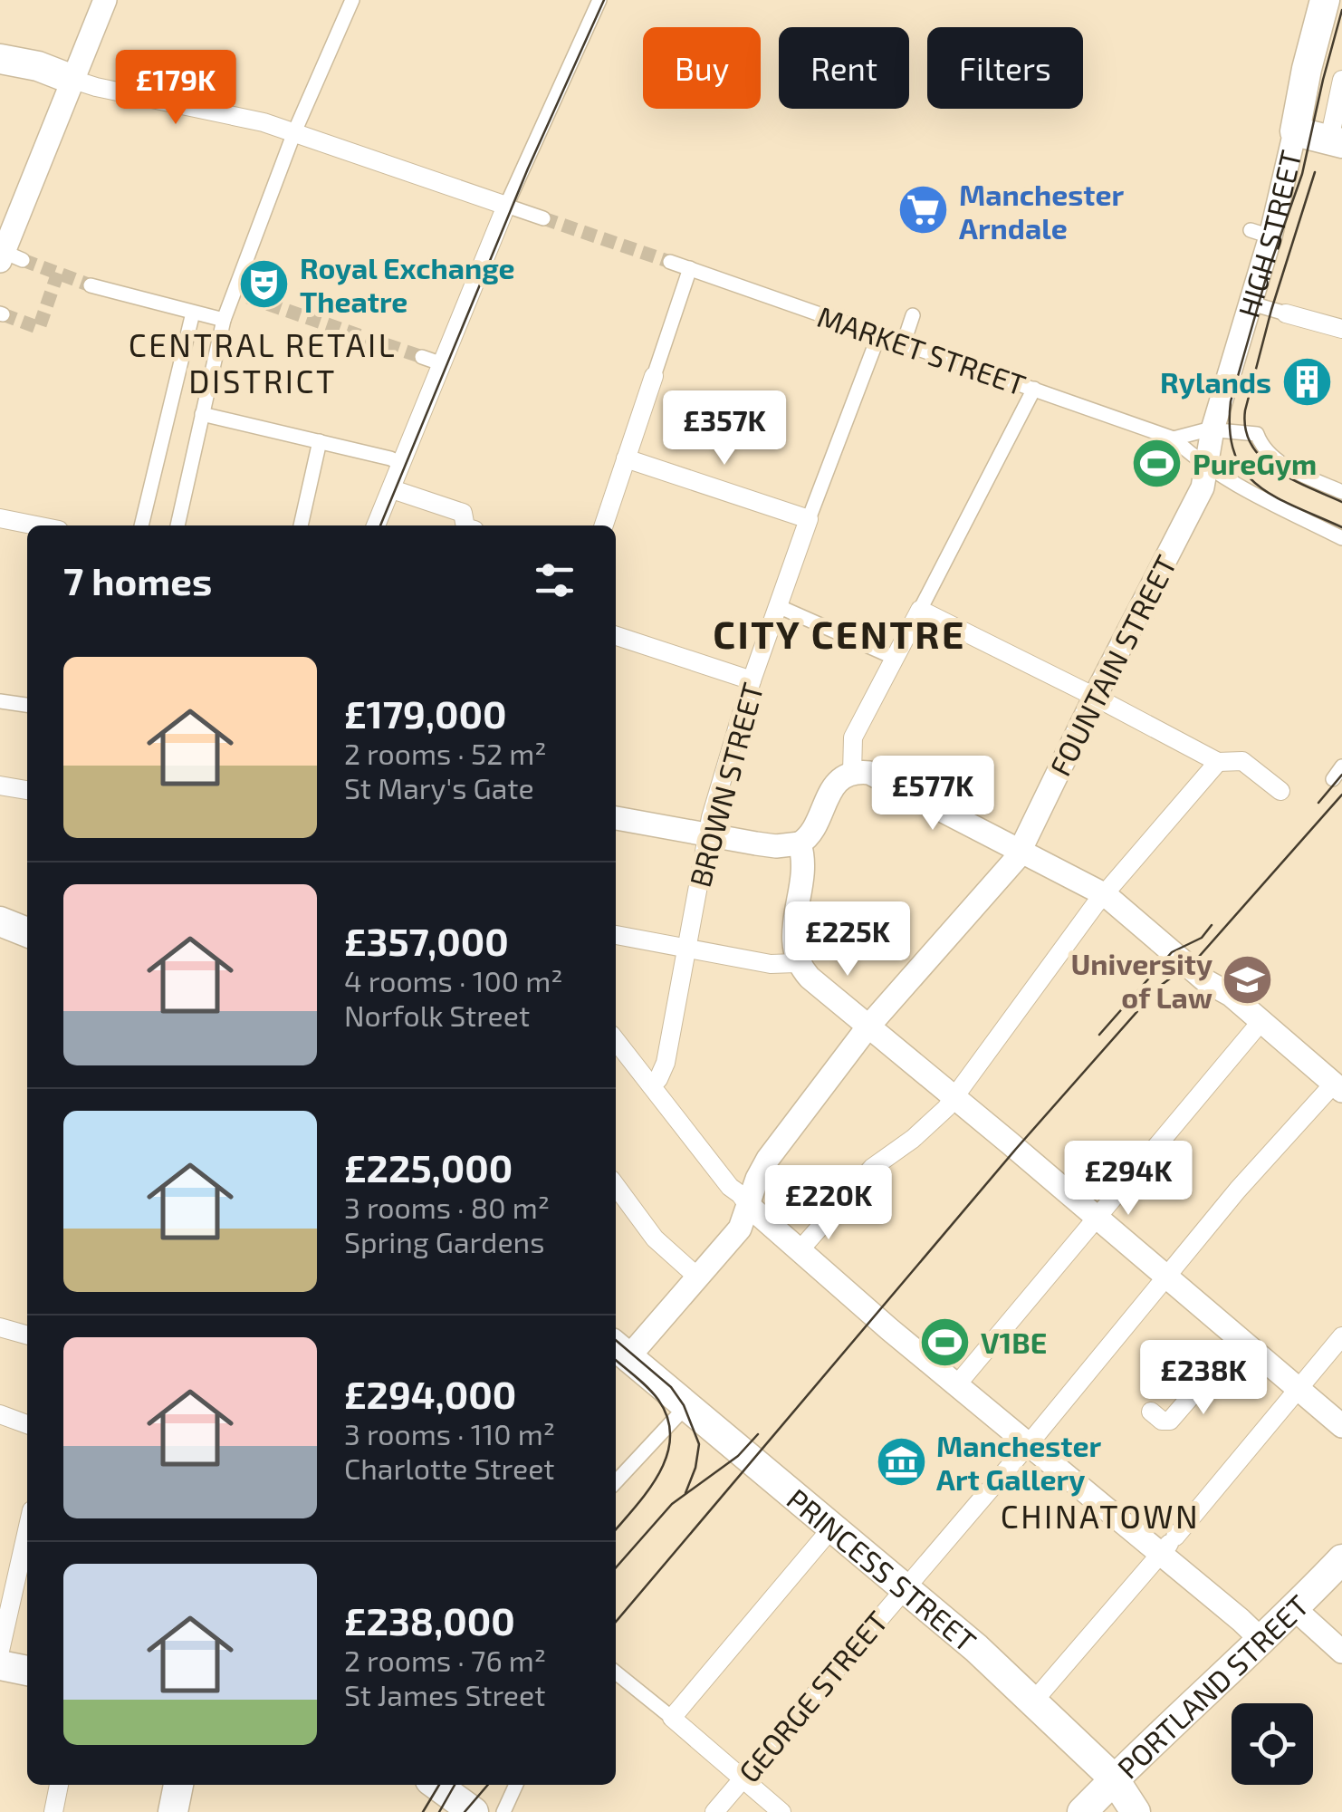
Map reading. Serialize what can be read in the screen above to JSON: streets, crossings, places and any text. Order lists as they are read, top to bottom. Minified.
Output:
{"streets":{"main road":["HIGH STREET","PRINCESS STREET","PORTLAND STREET"],"street":["MARKET STREET","FOUNTAIN STREET","BROWN STREET","GEORGE STREET"]},"crossings":[["HIGH STREET","MARKET STREET"],["HIGH STREET","FOUNTAIN STREET"],["MARKET STREET","FOUNTAIN STREET"],["MARKET STREET","BROWN STREET"],["FOUNTAIN STREET","PRINCESS STREET"],["PRINCESS STREET","PORTLAND STREET"],["PRINCESS STREET","GEORGE STREET"]],"districts":["CENTRAL RETAIL DISTRICT","CITY CENTRE","CHINATOWN"],"places":{"supermarket":["Manchester Arndale"],"theatre":["Royal Exchange Theatre"],"building":["Rylands"],"sports":["PureGym","V1BE"],"school or university":["University of Law"],"museum":["Manchester Art Gallery"]},"page":{"chip":["Buy","Rent","Filters"],"price":["£179K","£357K","£577K","£225K","£294K","£220K","£238K"],"heading":"7 homes","list":[{"name":"£179,000","note":"2 rooms · 52 m² · St Mary's Gate"},{"name":"£357,000","note":"4 rooms · 100 m² · Norfolk Street"},{"name":"£225,000","note":"3 rooms · 80 m² · Spring Gardens"},{"name":"£294,000","note":"3 rooms · 110 m² · Charlotte Street"},{"name":"£238,000","note":"2 rooms · 76 m² · St James Street"}]}}
